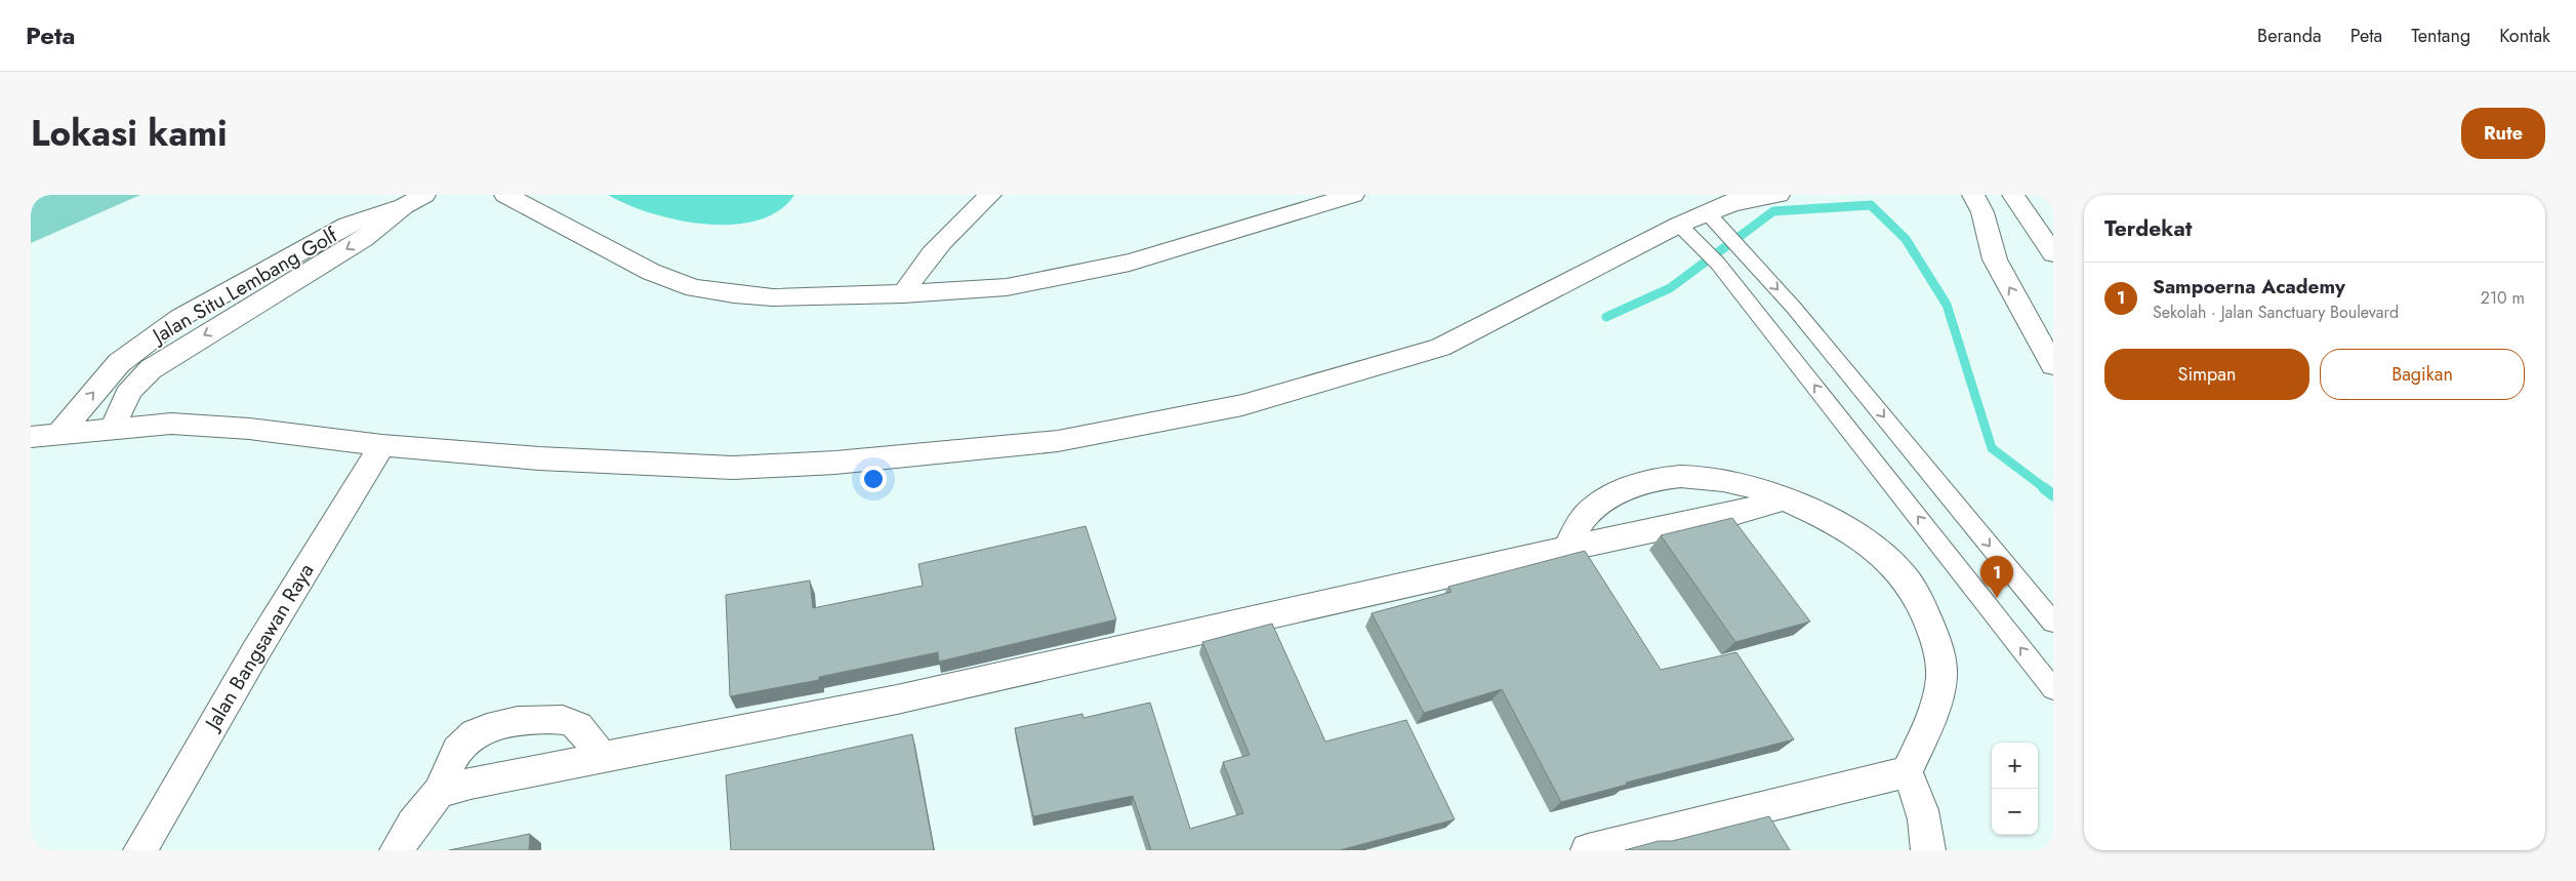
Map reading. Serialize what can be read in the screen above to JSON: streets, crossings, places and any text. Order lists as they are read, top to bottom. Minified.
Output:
{"streets":{"street":["Jalan Situ Lembang Golf","Jalan Bangsawan Raya"]},"page":{"header":"Peta","nav":["Beranda","Peta","Tentang","Kontak"],"title":"Lokasi kami","buttons":["Rute",["Simpan","Bagikan"]],"heading":"Terdekat","list":[{"mark":"1","name":"Sampoerna Academy","note":"Sekolah · Jalan Sanctuary Boulevard","value":"210 m"}],"pins":"1","map_buttons":["+","−"]}}
